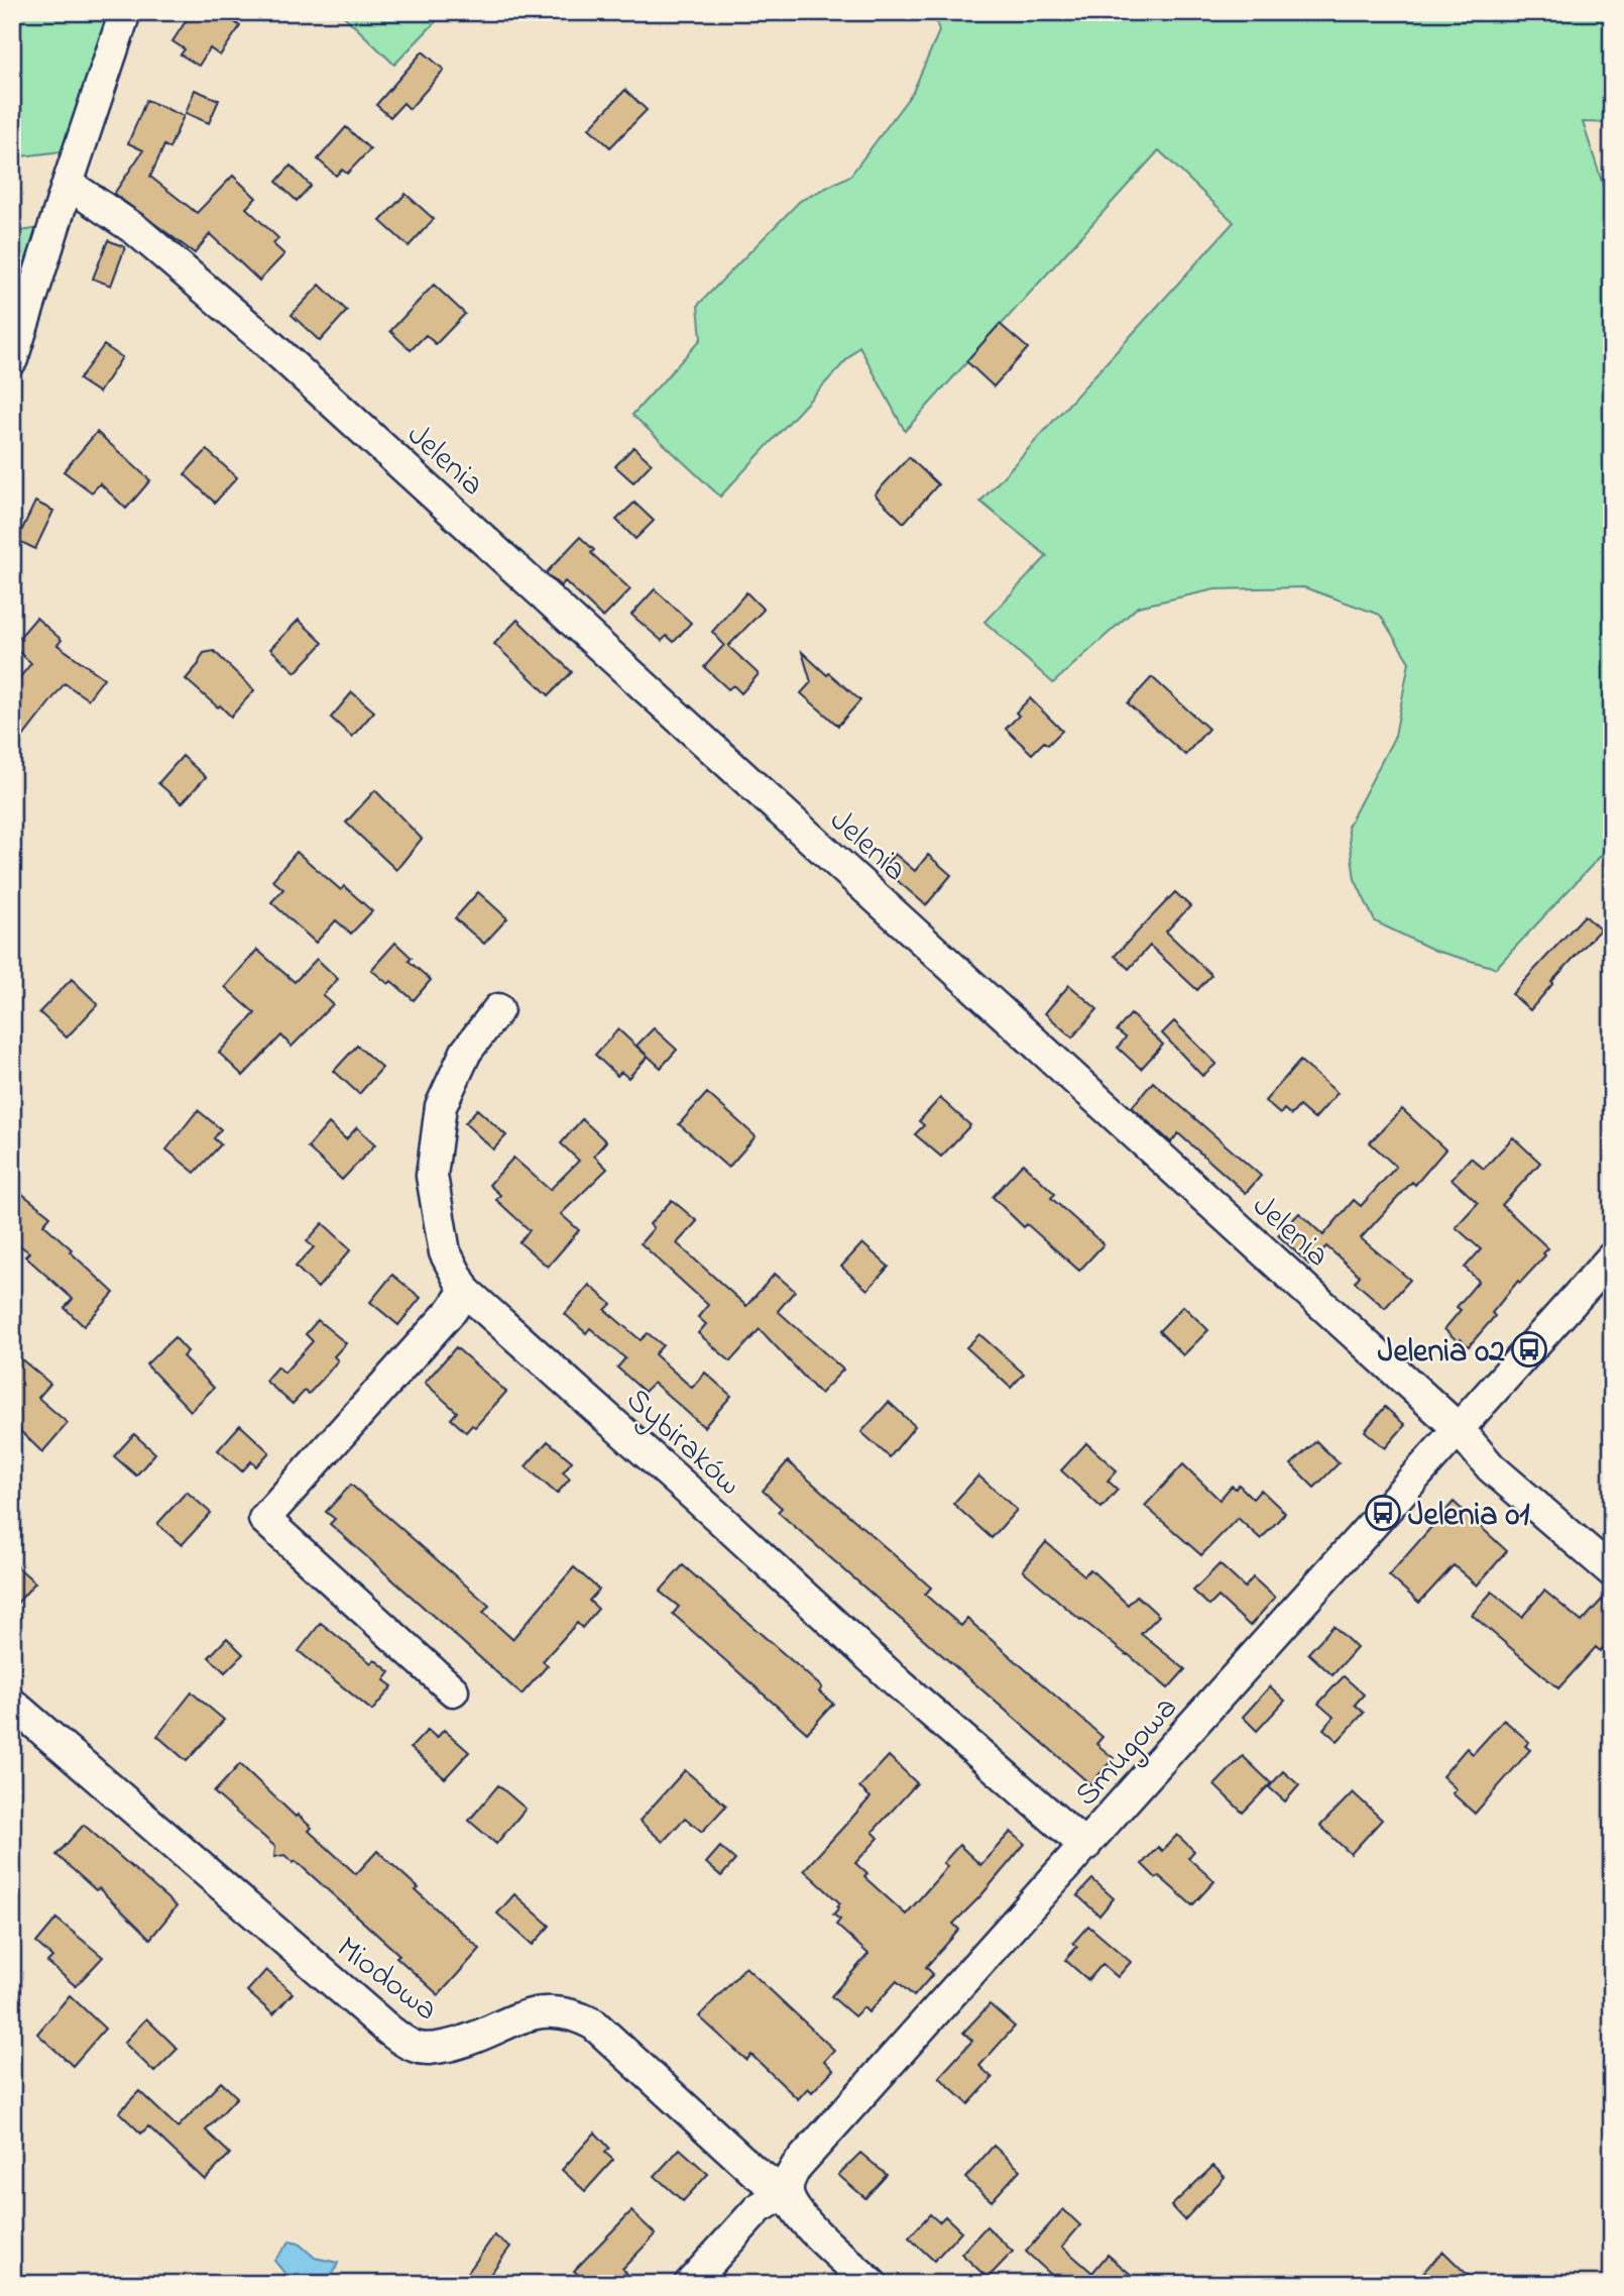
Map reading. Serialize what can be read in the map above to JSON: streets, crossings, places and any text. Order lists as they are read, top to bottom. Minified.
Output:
{"streets":{"street":["Jelenia","Sybiraków","Smugowa","Miodowa"]},"crossings":[["Jelenia","Smugowa"],["Sybiraków","Smugowa"],["Smugowa","Miodowa"]],"places":{"bus stop":["Jelenia 02","Jelenia 01"]}}
